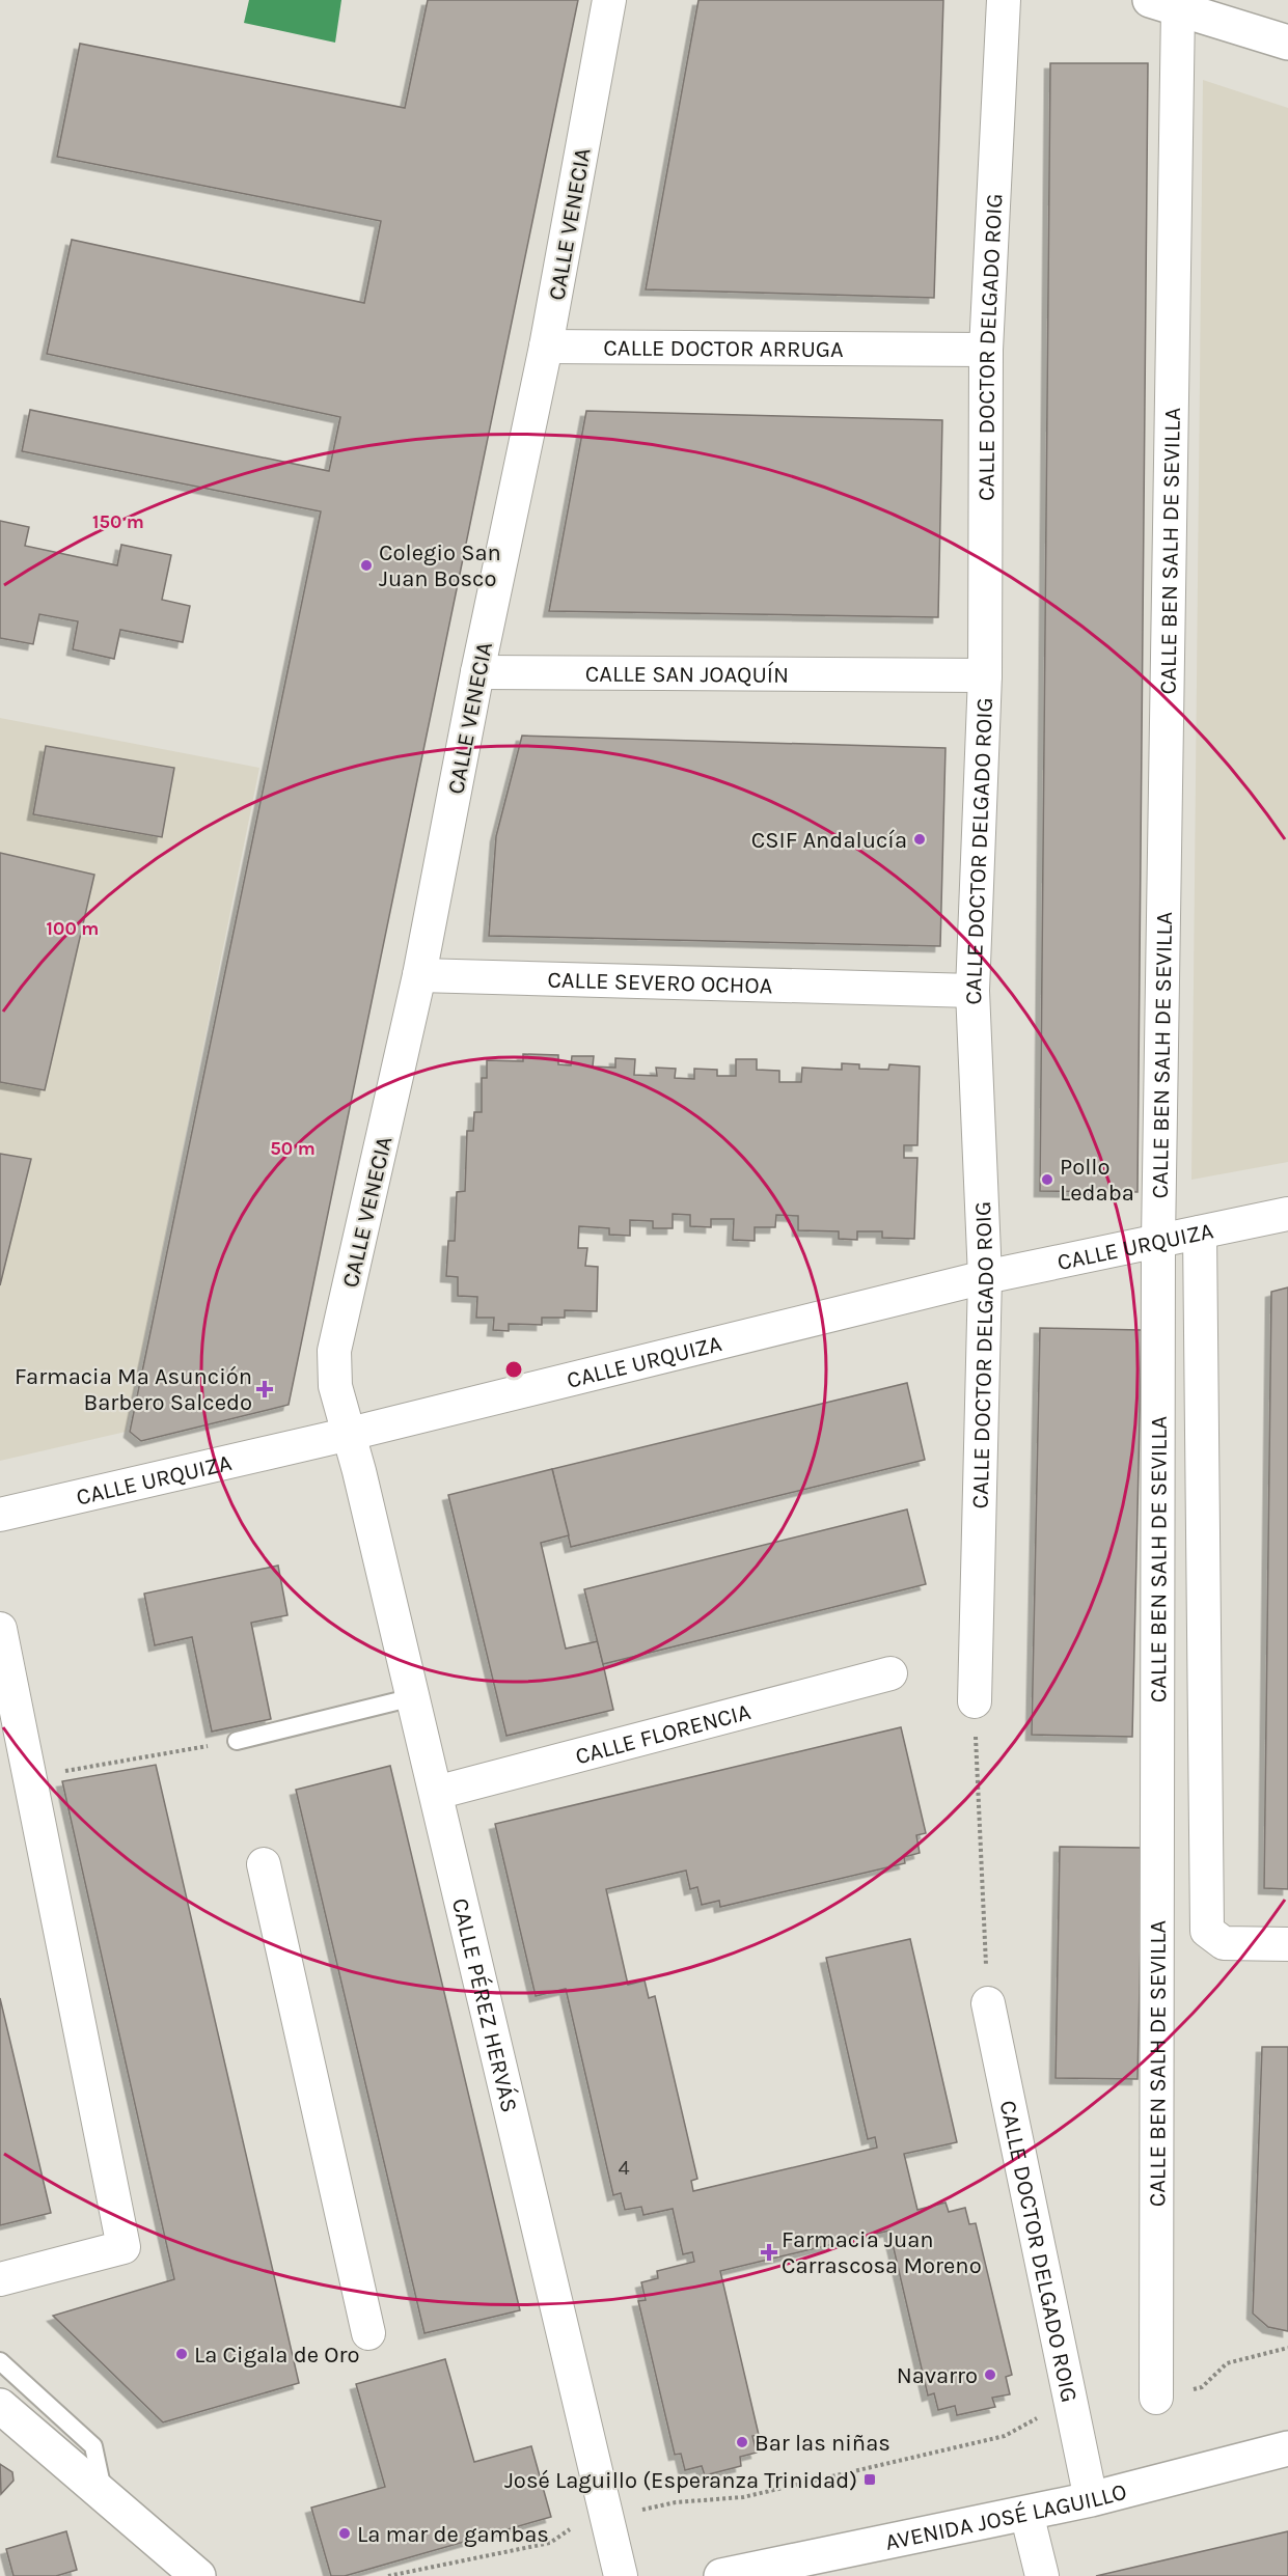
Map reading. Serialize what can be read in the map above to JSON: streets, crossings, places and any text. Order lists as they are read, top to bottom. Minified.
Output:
{"streets":{"main road":["AVENIDA JOSÉ LAGUILLO"],"street":["CALLE VENECIA","CALLE DOCTOR DELGADO ROIG","CALLE DOCTOR ARRUGA","CALLE BEN SALH DE SEVILLA","CALLE SAN JOAQUÍN","CALLE SEVERO OCHOA","CALLE URQUIZA","CALLE FLORENCIA","CALLE PÉREZ HERVÁS"]},"crossings":[["CALLE VENECIA","CALLE DOCTOR ARRUGA"],["CALLE VENECIA","CALLE SAN JOAQUÍN"],["CALLE VENECIA","CALLE SEVERO OCHOA"],["CALLE VENECIA","CALLE URQUIZA"],["CALLE VENECIA","CALLE PÉREZ HERVÁS"],["CALLE DOCTOR DELGADO ROIG","CALLE DOCTOR ARRUGA"],["CALLE DOCTOR DELGADO ROIG","CALLE SAN JOAQUÍN"],["CALLE DOCTOR DELGADO ROIG","CALLE SEVERO OCHOA"],["CALLE DOCTOR DELGADO ROIG","CALLE URQUIZA"],["CALLE DOCTOR DELGADO ROIG","AVENIDA JOSÉ LAGUILLO"],["CALLE BEN SALH DE SEVILLA","CALLE URQUIZA"],["CALLE URQUIZA","CALLE PÉREZ HERVÁS"],["CALLE FLORENCIA","CALLE PÉREZ HERVÁS"]],"places":{"other":["Colegio San Juan Bosco","CSIF Andalucía","Pollo Ledaba","La Cigala de Oro","Navarro","Bar las niñas","La mar de gambas"],"health":["Farmacia Mª Asunción Barbero Salcedo","Farmacia Juan Carrascosa Moreno"],"transit":["José Laguillo (Esperanza Trinidad)"]},"house_numbers":["4"],"rings":["150 m","100 m","50 m"]}
